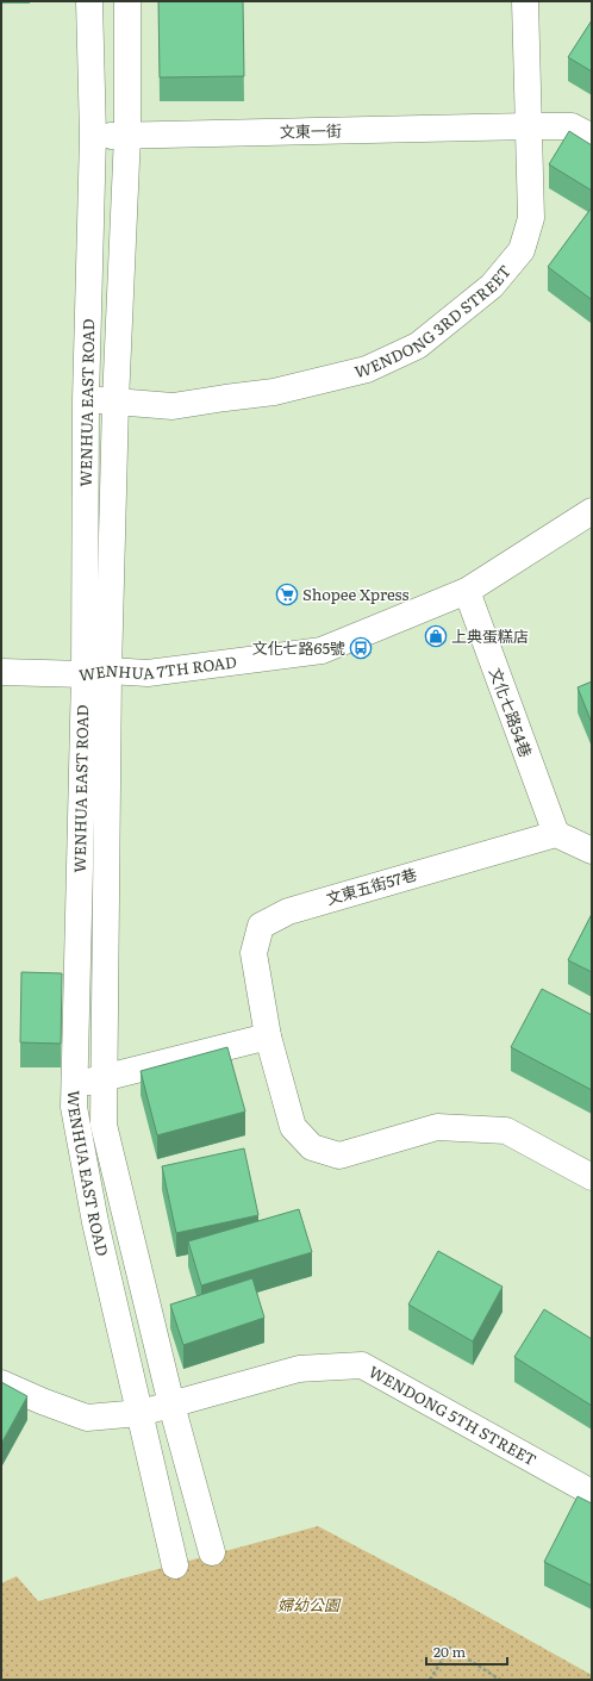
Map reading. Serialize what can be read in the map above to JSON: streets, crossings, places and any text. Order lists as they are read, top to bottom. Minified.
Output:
{"streets":{"street":["文東一街","WENDONG 3RD STREET","WENHUA EAST ROAD","WENHUA 7TH ROAD","文化七路54巷","文東五街57巷","WENDONG 5TH STREET"]},"crossings":[["文東一街","WENDONG 3RD STREET"],["文東一街","WENHUA EAST ROAD"],["WENDONG 3RD STREET","WENHUA EAST ROAD"],["WENHUA EAST ROAD","WENHUA 7TH ROAD"],["WENHUA EAST ROAD","WENDONG 5TH STREET"],["WENHUA 7TH ROAD","文化七路54巷"],["文化七路54巷","文東五街57巷"]],"parks":["婦幼公園"],"places":{"supermarket":["Shopee Xpress"],"shop":["上典蛋糕店"],"bus stop":["文化七路65號"]},"scale_bar":"20 m"}
